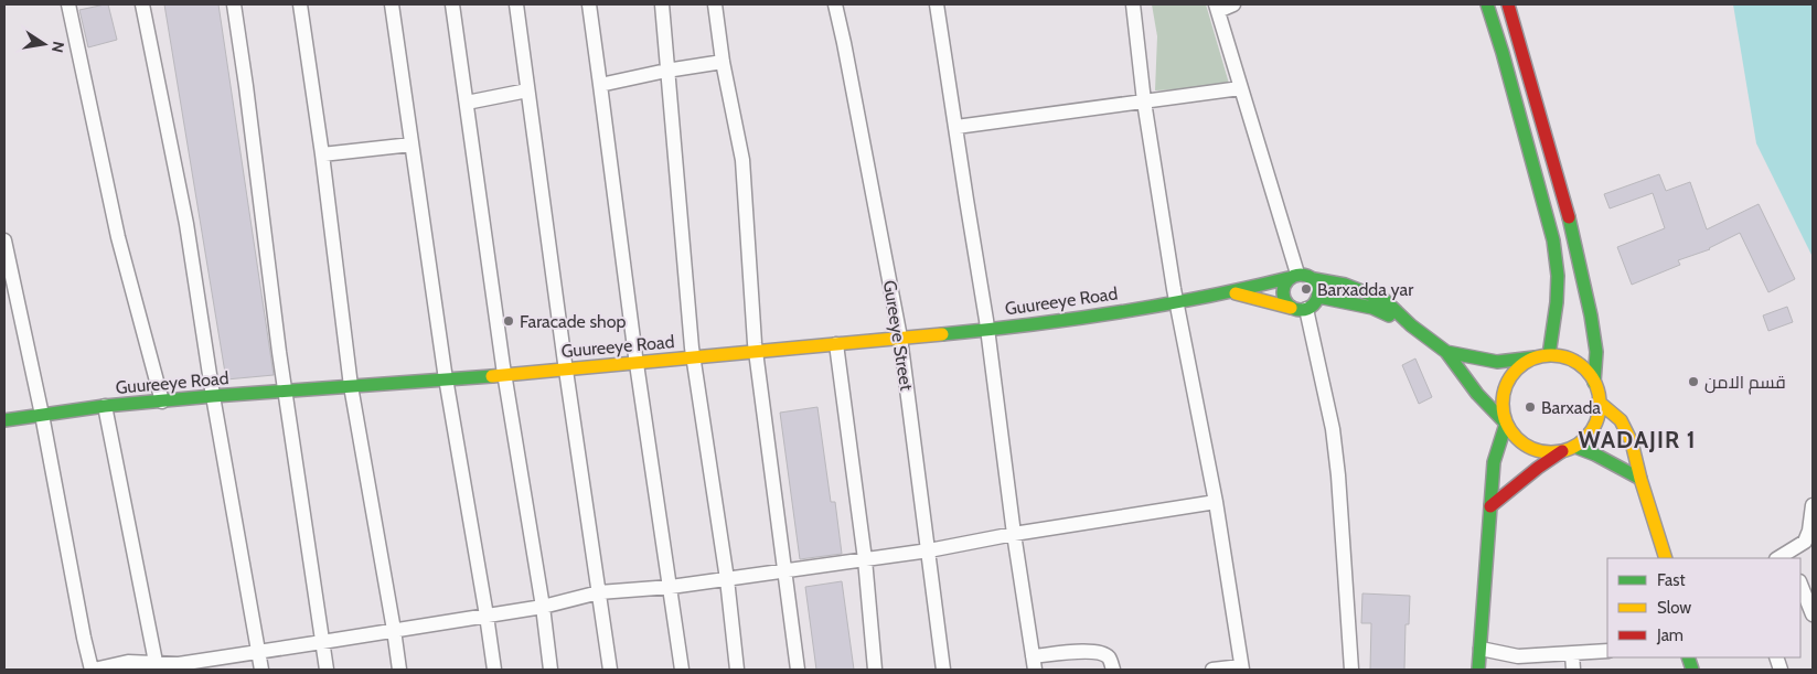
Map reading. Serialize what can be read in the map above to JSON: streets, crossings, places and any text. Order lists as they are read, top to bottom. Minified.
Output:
{"streets":{"street":["Guureeye Road","Gureeye Street"]},"crossings":[["Guureeye Road","Gureeye Street"]],"districts":["WADAJIR 1"],"places":["Barxadda yar","Faracade shop","قسم الامن","Barxada"],"legend":["Fast","Slow","Jam"],"north":"right"}
